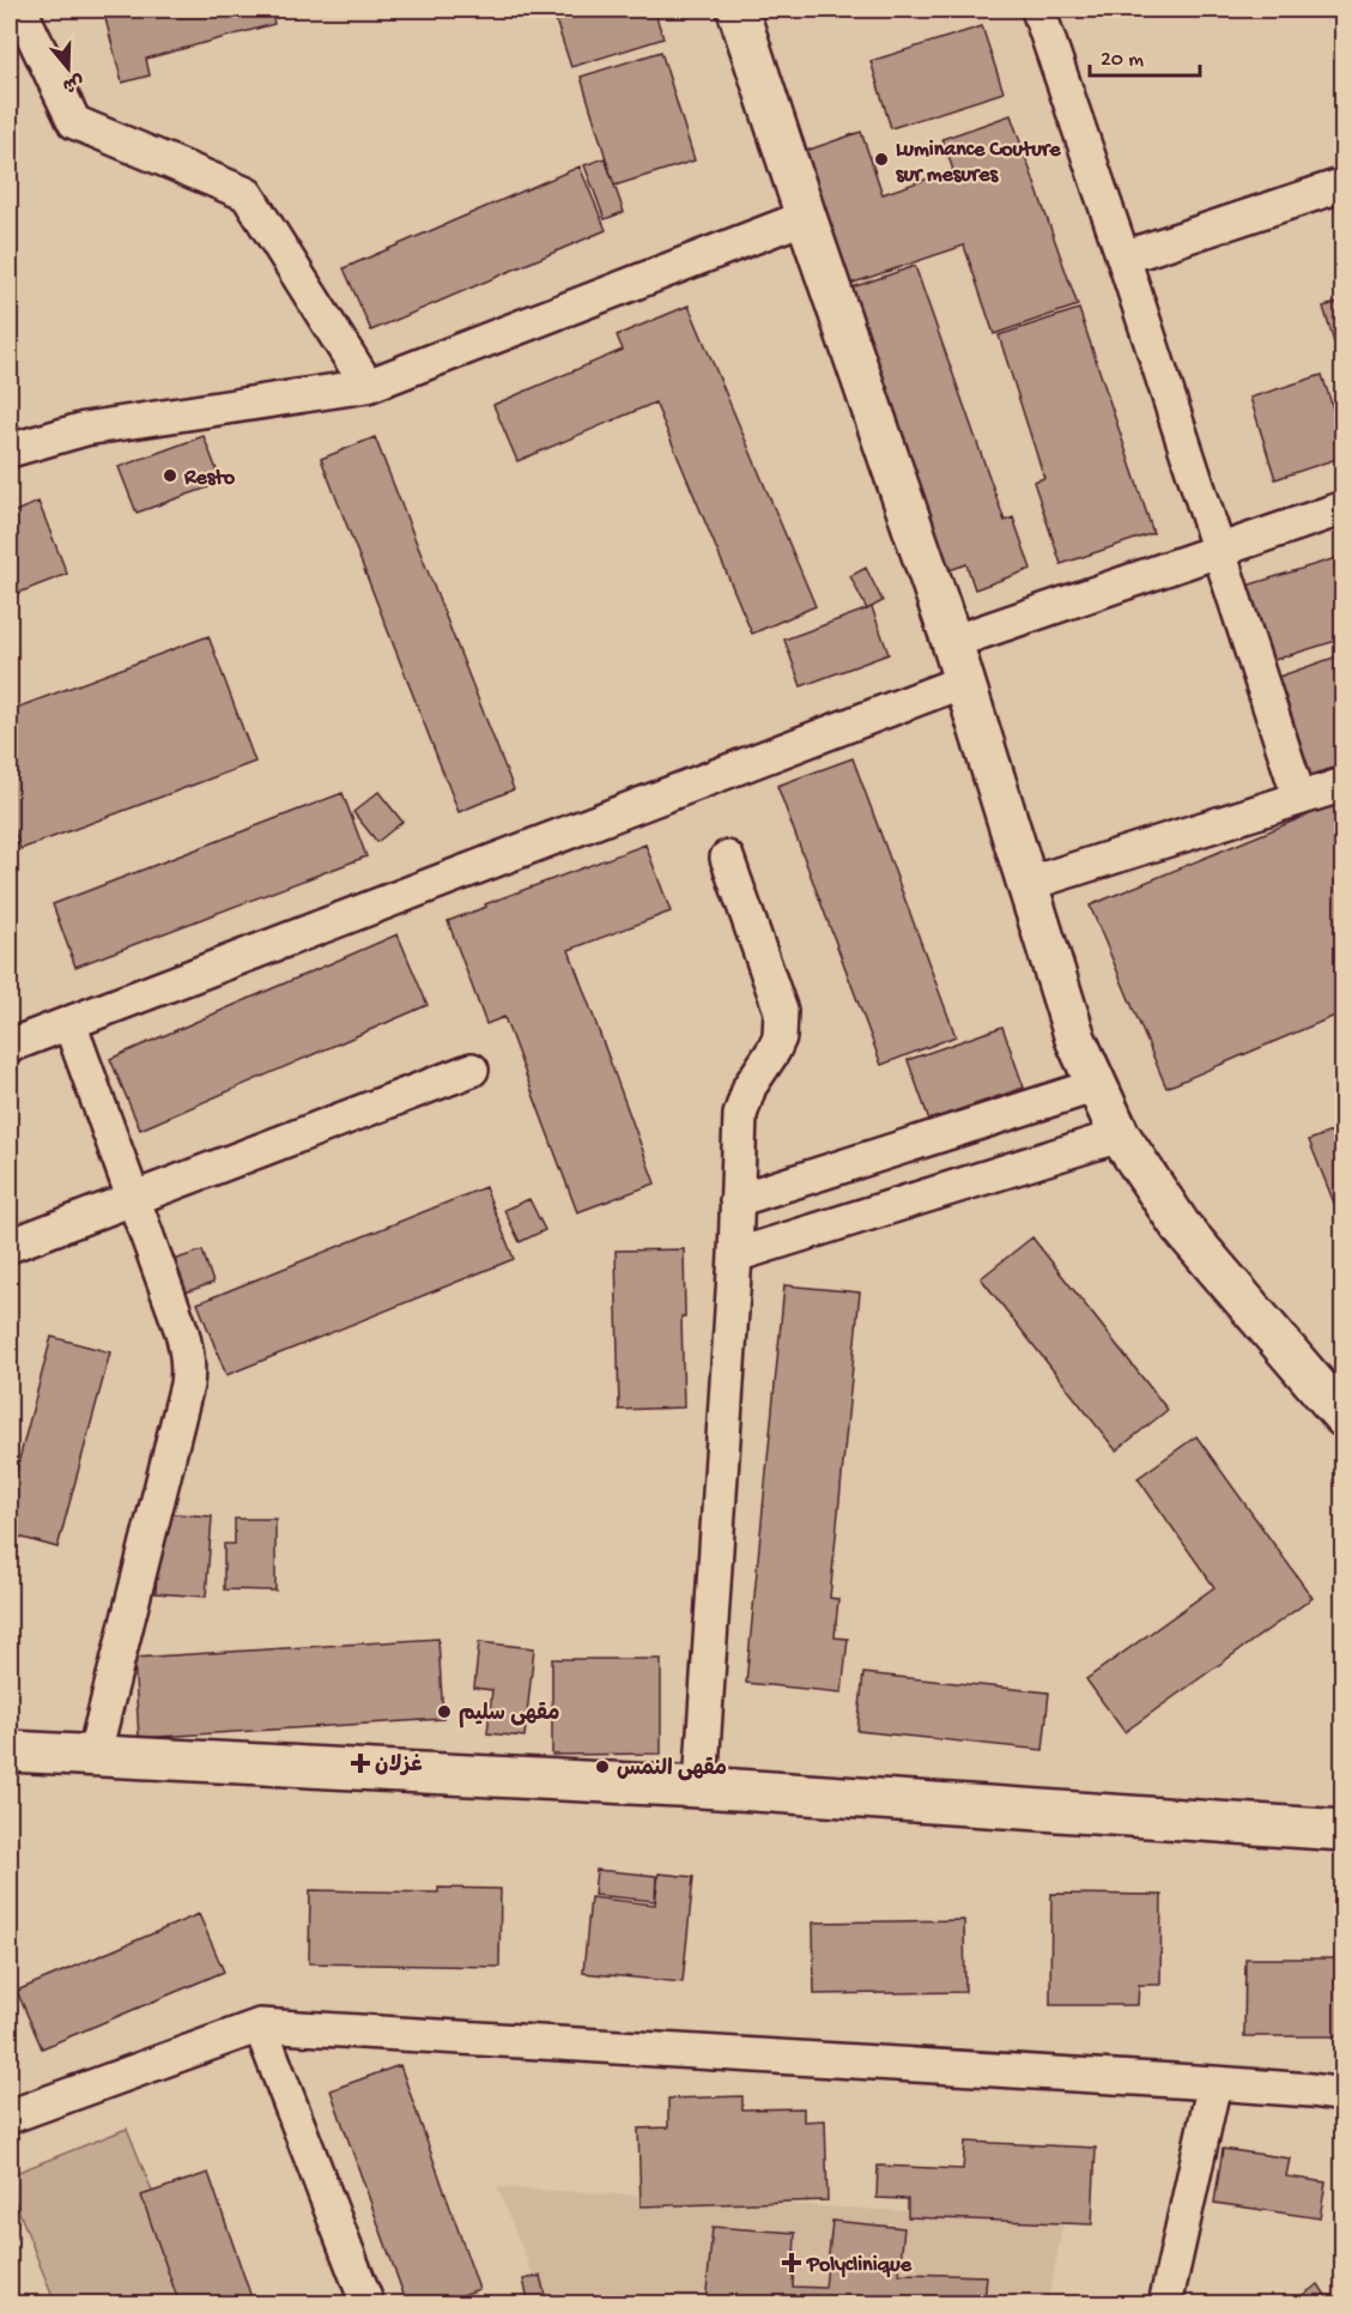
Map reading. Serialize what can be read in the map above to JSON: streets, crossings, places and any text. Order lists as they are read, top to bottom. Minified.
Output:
{"places":{"other":["Luminance Couture sur mesures","Resto","مقهى سليم","مقهى النمس"],"health":["غزلان","Polyclinique"]},"scale_bar":"20 m","north":"bottom"}
